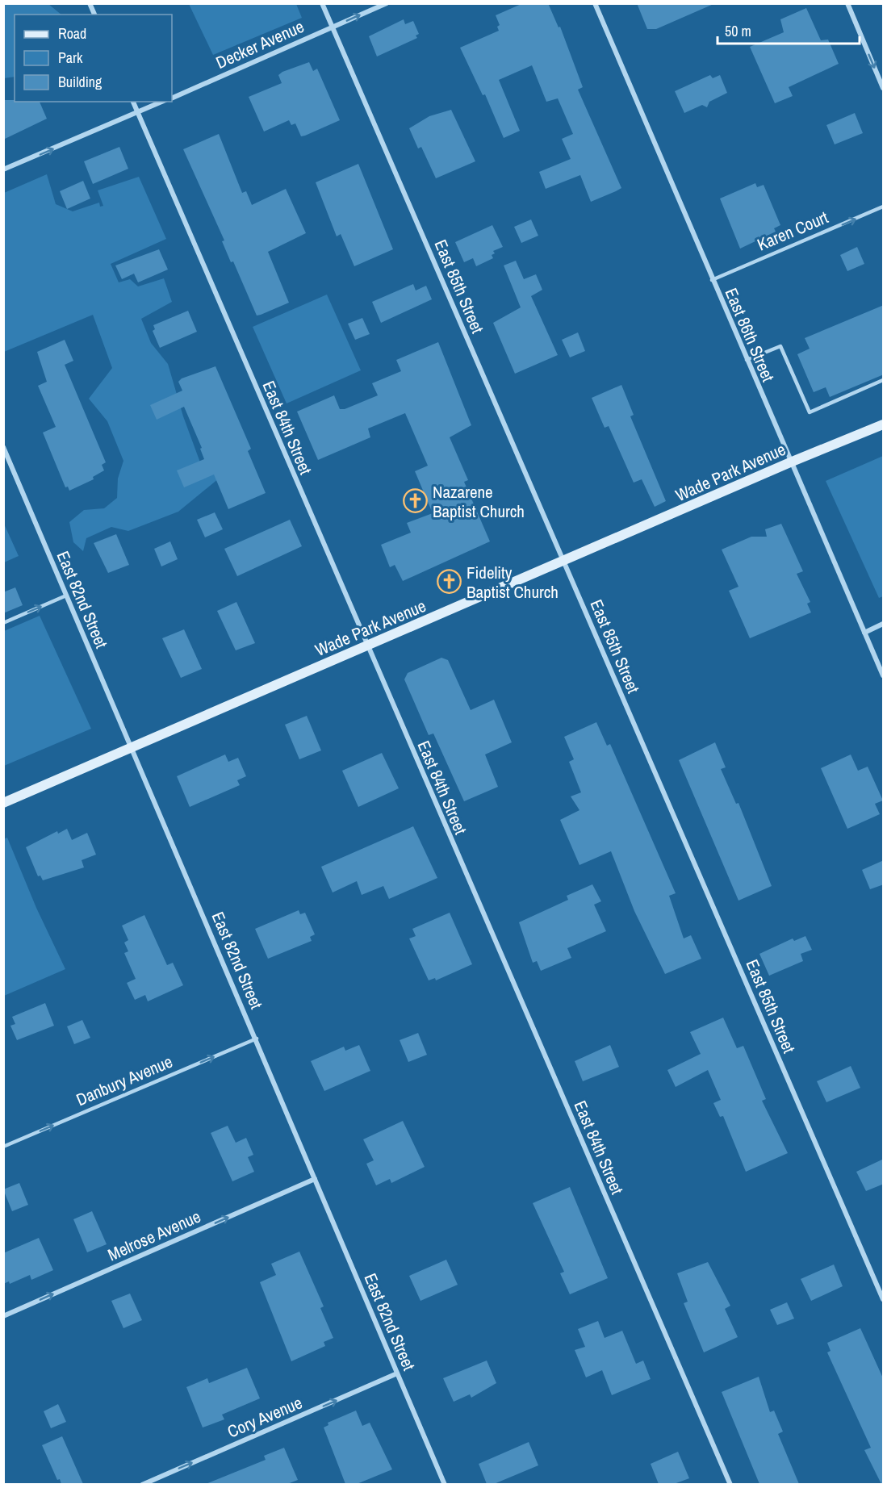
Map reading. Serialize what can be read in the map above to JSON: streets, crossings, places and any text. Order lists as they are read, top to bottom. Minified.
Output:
{"streets":{"street":["Decker Avenue","East 85th Street","East 86th Street","East 84th Street","Wade Park Avenue","East 82nd Street","Melrose Avenue","Cory Avenue"],"lane":["Karen Court","Danbury Avenue"]},"crossings":[["Decker Avenue","East 85th Street"],["Karen Court","East 86th Street"],["East 85th Street","Wade Park Avenue"],["East 86th Street","Wade Park Avenue"],["East 84th Street","Wade Park Avenue"],["Wade Park Avenue","East 82nd Street"],["East 82nd Street","Danbury Avenue"],["East 82nd Street","Melrose Avenue"],["East 82nd Street","Cory Avenue"]],"one_way":["Karen Court","Danbury Avenue","Melrose Avenue","Cory Avenue"],"places":{"church":["Nazarene Baptist Church","Fidelity Baptist Church"]},"legend":["Road","Park","Building"],"scale_bar":"50 m"}
